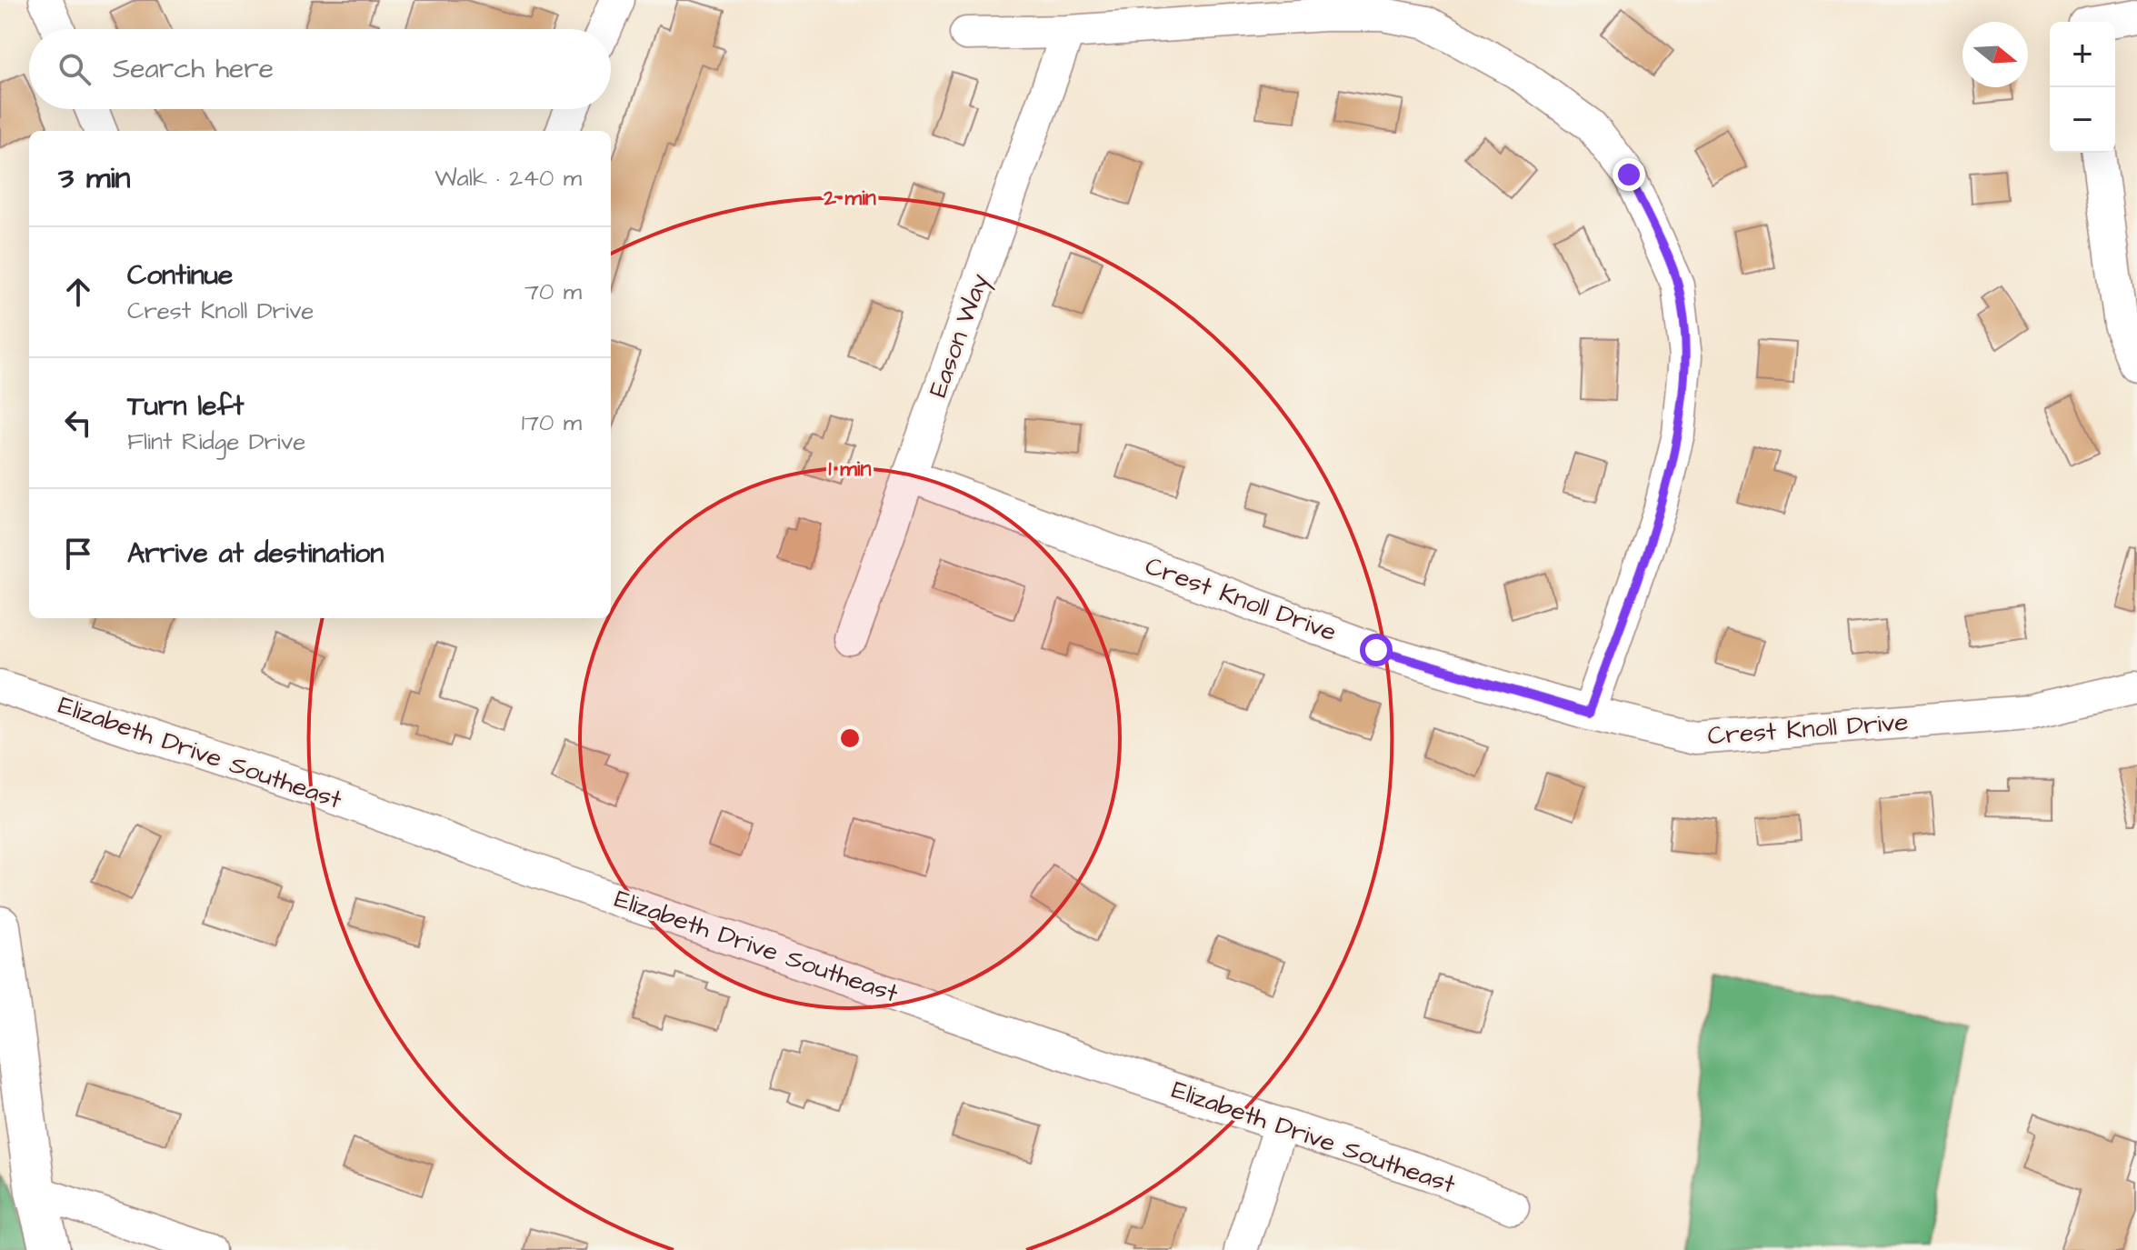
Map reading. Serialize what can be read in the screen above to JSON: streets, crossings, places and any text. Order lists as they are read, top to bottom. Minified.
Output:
{"streets":{"street":["Eason Way","Crest Knoll Drive","Elizabeth Drive Southeast"]},"crossings":[["Eason Way","Crest Knoll Drive"]],"north":"right","page":{"map_buttons":["+","−"],"search":"Search here","heading":["3 min","Walk · 240 m"],"list":[["Continue","Crest Knoll Drive","70 m"],["Turn left","Flint Ridge Drive","170 m"],"Arrive at destination"]},"rings":["2 min","1 min"]}
